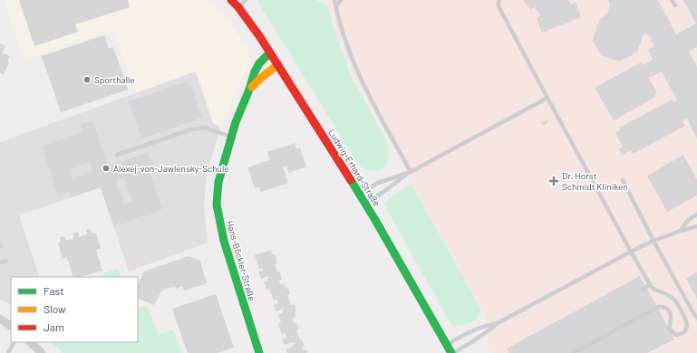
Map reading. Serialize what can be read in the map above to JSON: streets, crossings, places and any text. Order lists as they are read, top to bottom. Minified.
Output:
{"streets":{"main road":["Ludwig-Erhard-Straße","Hans-Böckler-Straße"]},"crossings":[["Ludwig-Erhard-Straße","Hans-Böckler-Straße"]],"places":{"other":["Sporthalle","Alexej-von-Jawlensky-Schule"],"health":["Dr. Horst Schmidt Kliniken"]},"legend":["Fast","Slow","Jam"]}
